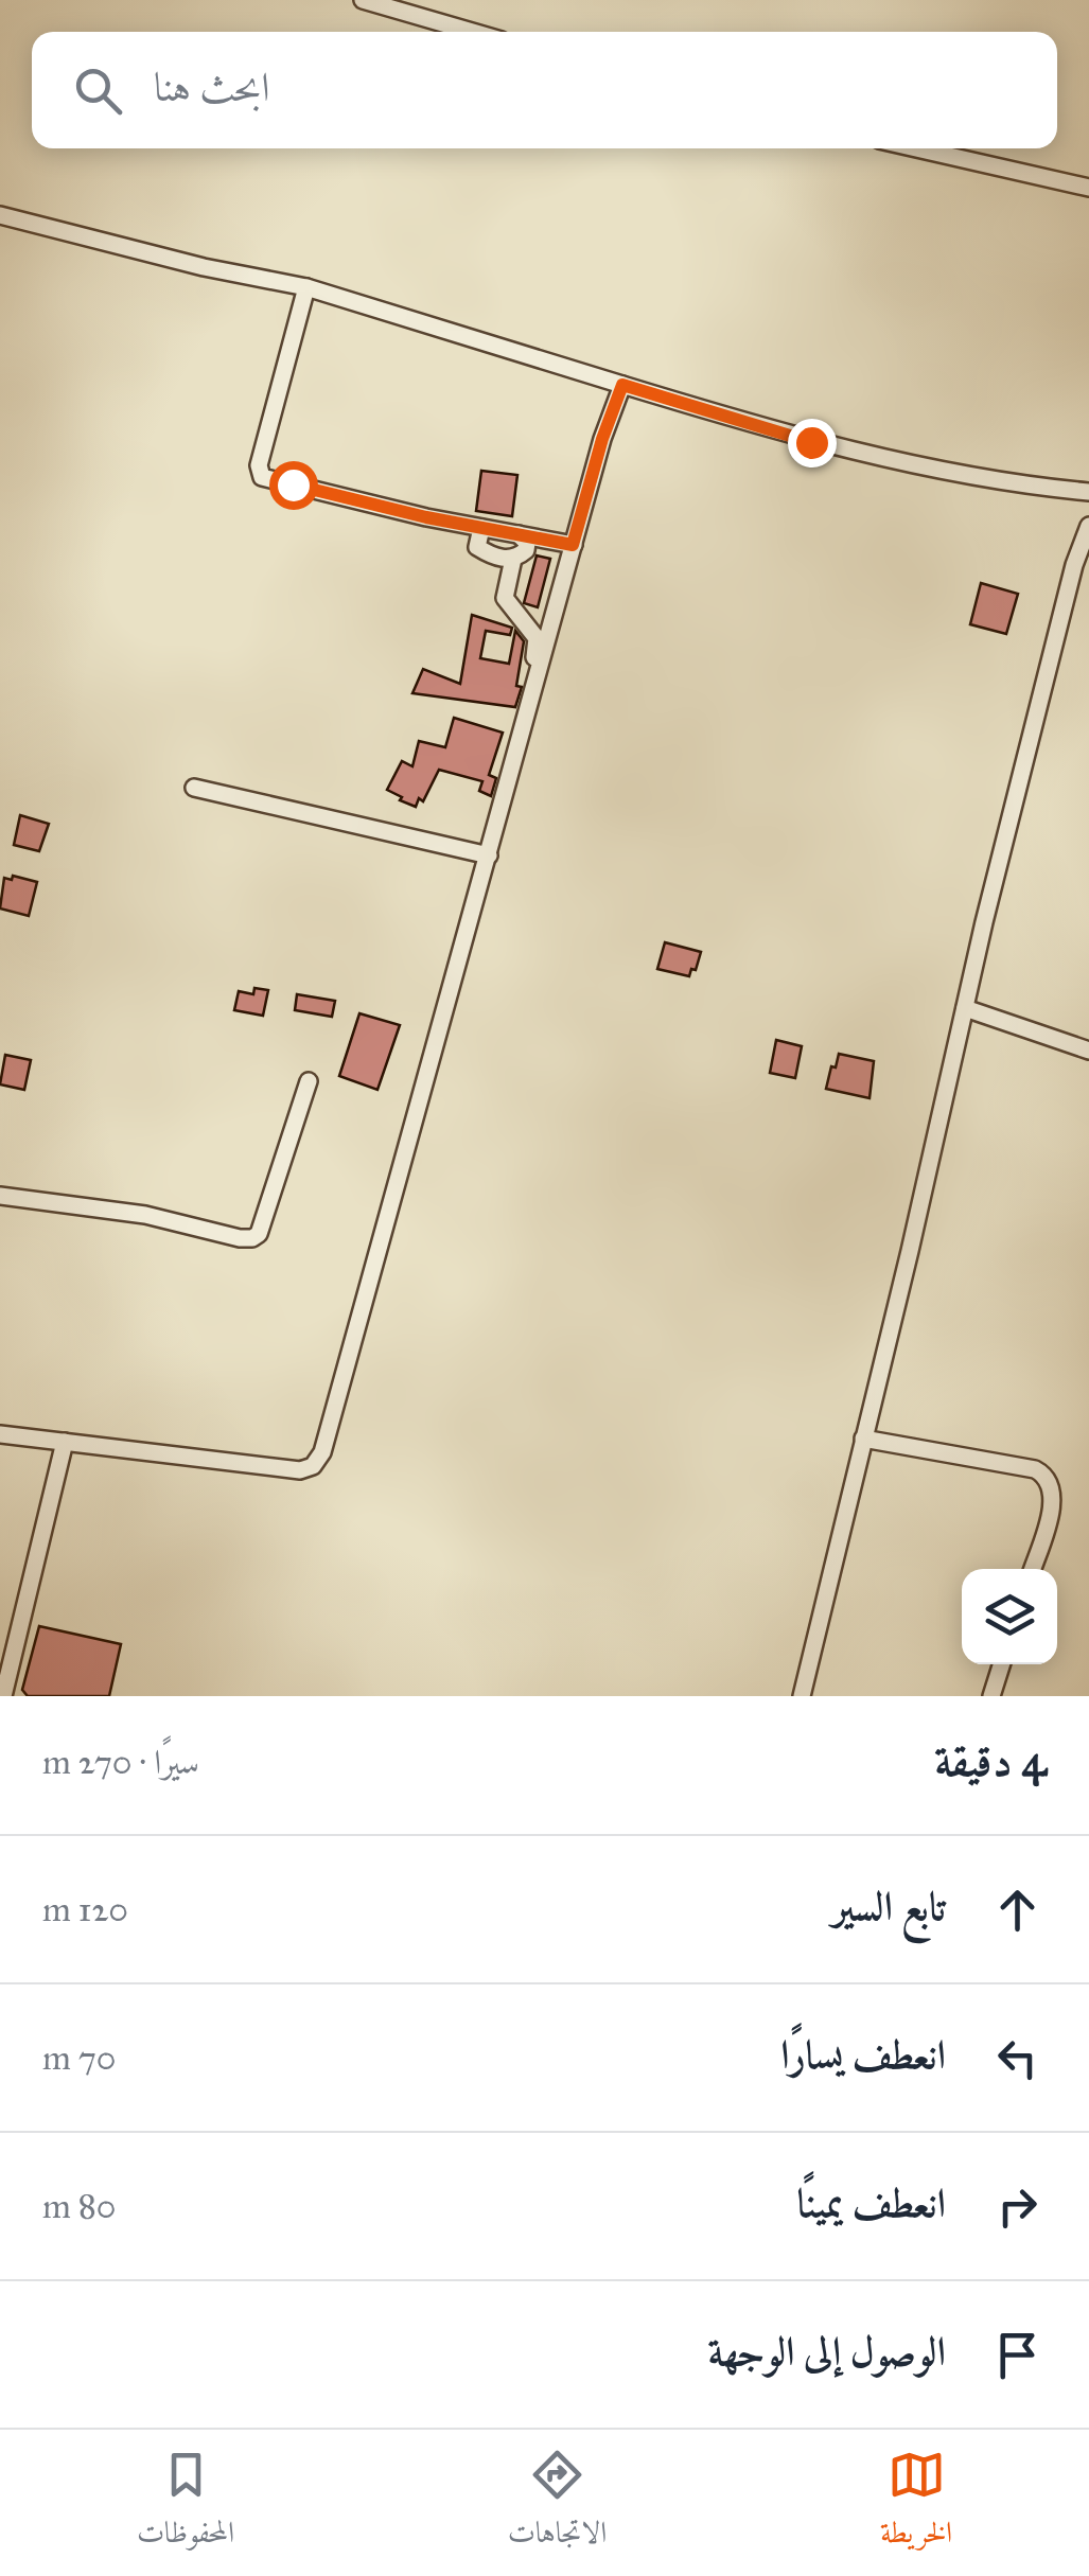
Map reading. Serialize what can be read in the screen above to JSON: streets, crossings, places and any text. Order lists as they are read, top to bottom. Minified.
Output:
{"page":{"search":"ابحث هنا","heading":["4 دقيقة","سيرًا · 270 m"],"list":[["تابع السير","120 m"],["انعطف يسارًا","70 m"],["انعطف يمينًا","80 m"],"الوصول إلى الوجهة"],"nav":["الخريطة","الاتجاهات","المحفوظات"]}}
